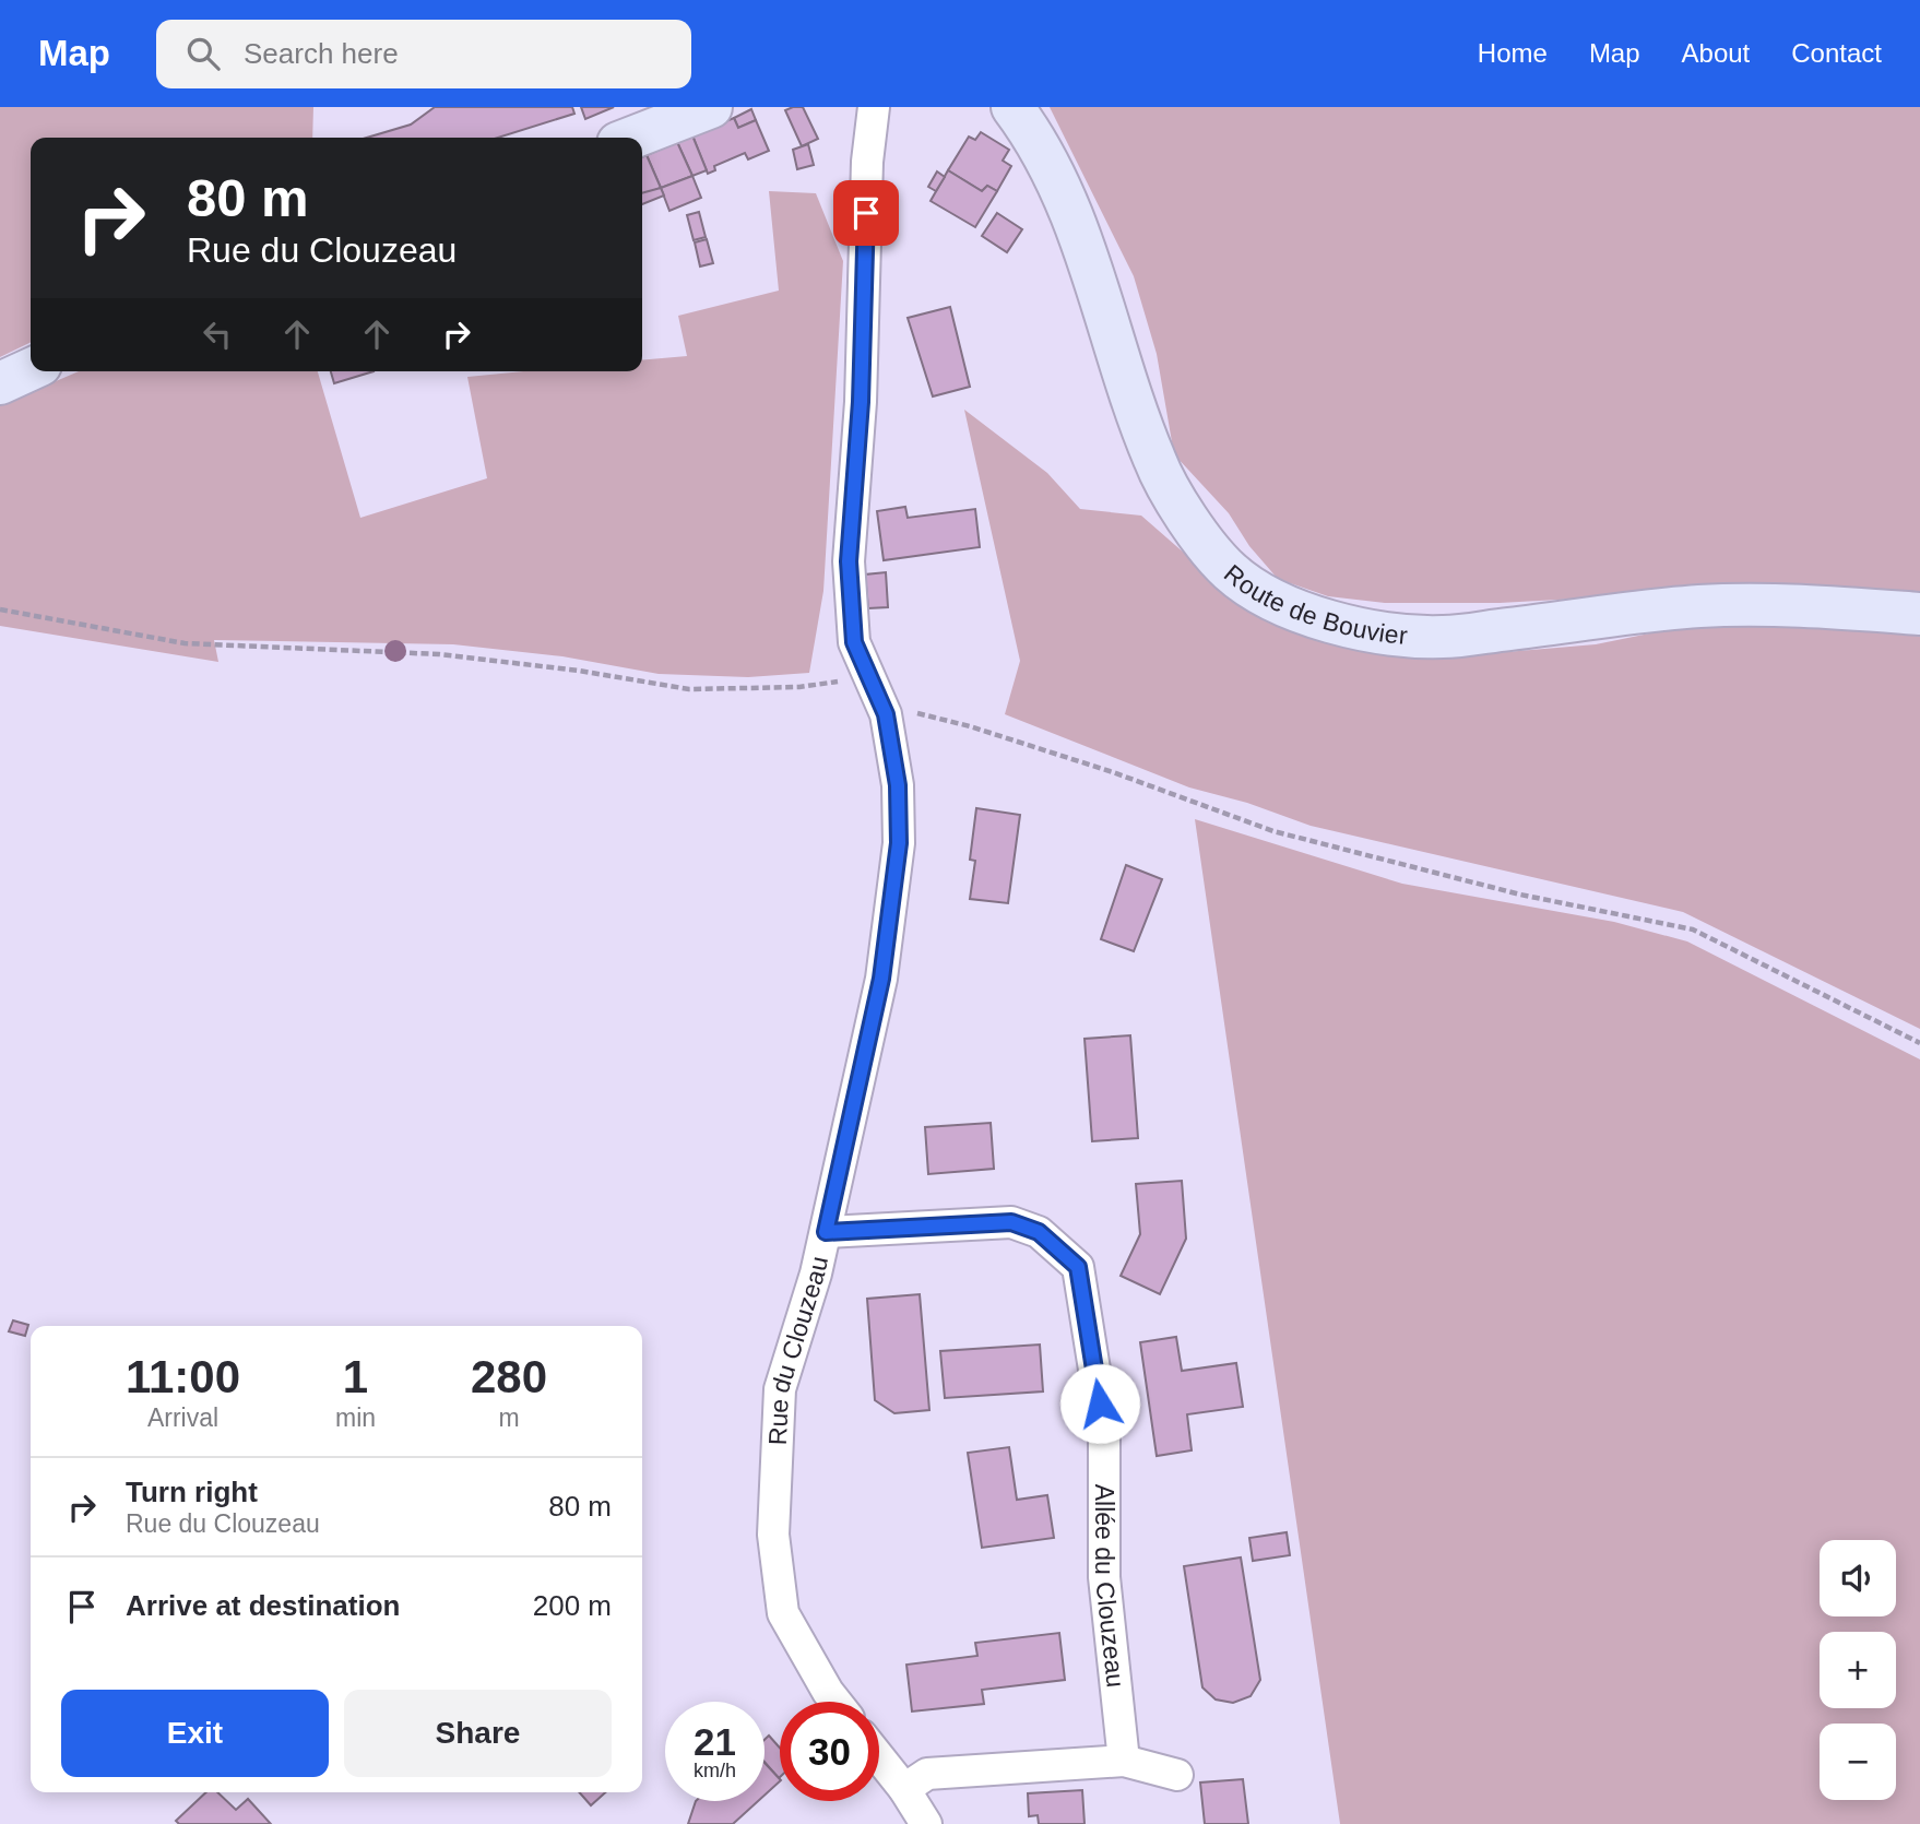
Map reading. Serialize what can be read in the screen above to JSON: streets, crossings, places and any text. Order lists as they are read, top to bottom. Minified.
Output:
{"streets":{"street":["Route de Bouvier","Rue du Clouzeau","Allée du Clouzeau"]},"crossings":[["Rue du Clouzeau","Allée du Clouzeau"]],"page":{"header":"Map","search":"Search here","nav":["Home","Map","About","Contact"],"turn":["80 m","Rue du Clouzeau"],"eta":["11:00","Arrival","1","min","280","m"],"list":[{"name":"Turn right","note":"Rue du Clouzeau","value":"80 m"},{"name":"Arrive at destination","value":"200 m"}],"map_buttons":["+","−"],"buttons":["Exit","Share"],"speed":"21 km/h","limit":"30"}}
